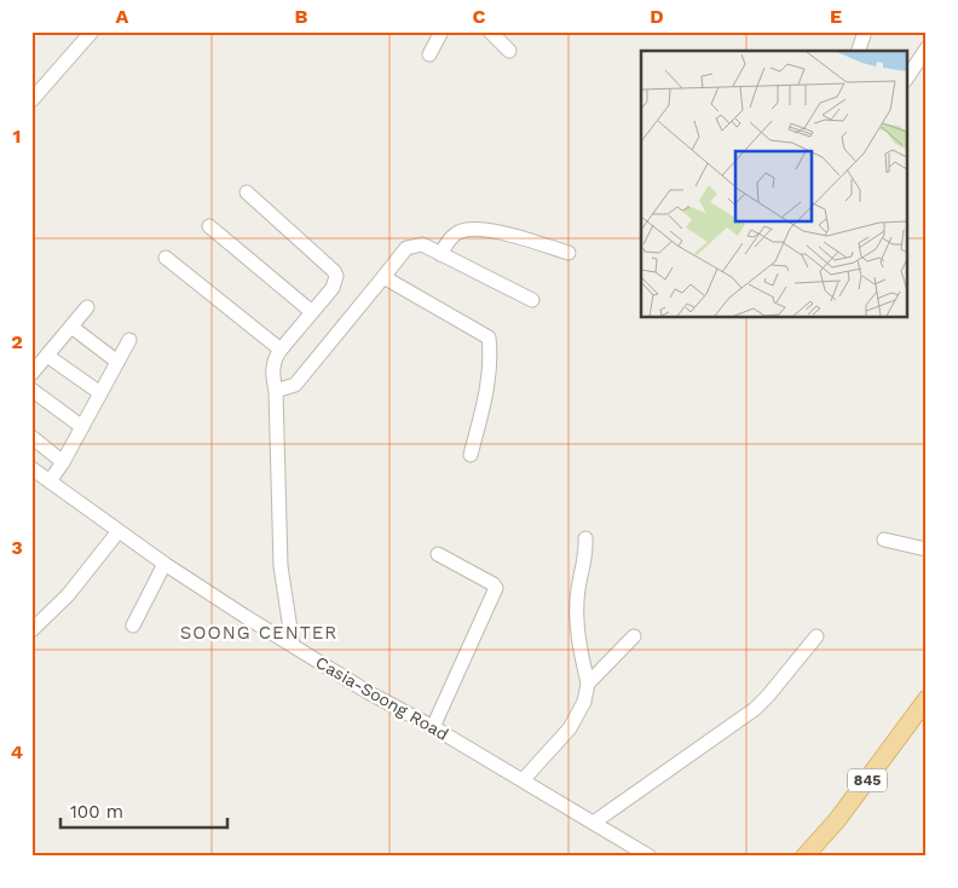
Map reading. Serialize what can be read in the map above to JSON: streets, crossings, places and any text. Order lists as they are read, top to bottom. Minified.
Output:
{"streets":{"main road":["845"],"street":["Casia-Soong Road"]},"districts":["SOONG CENTER"],"scale_bar":"100 m","grid":{"columns":["A","B","C","D","E"],"rows":["1","2","3","4"]}}
